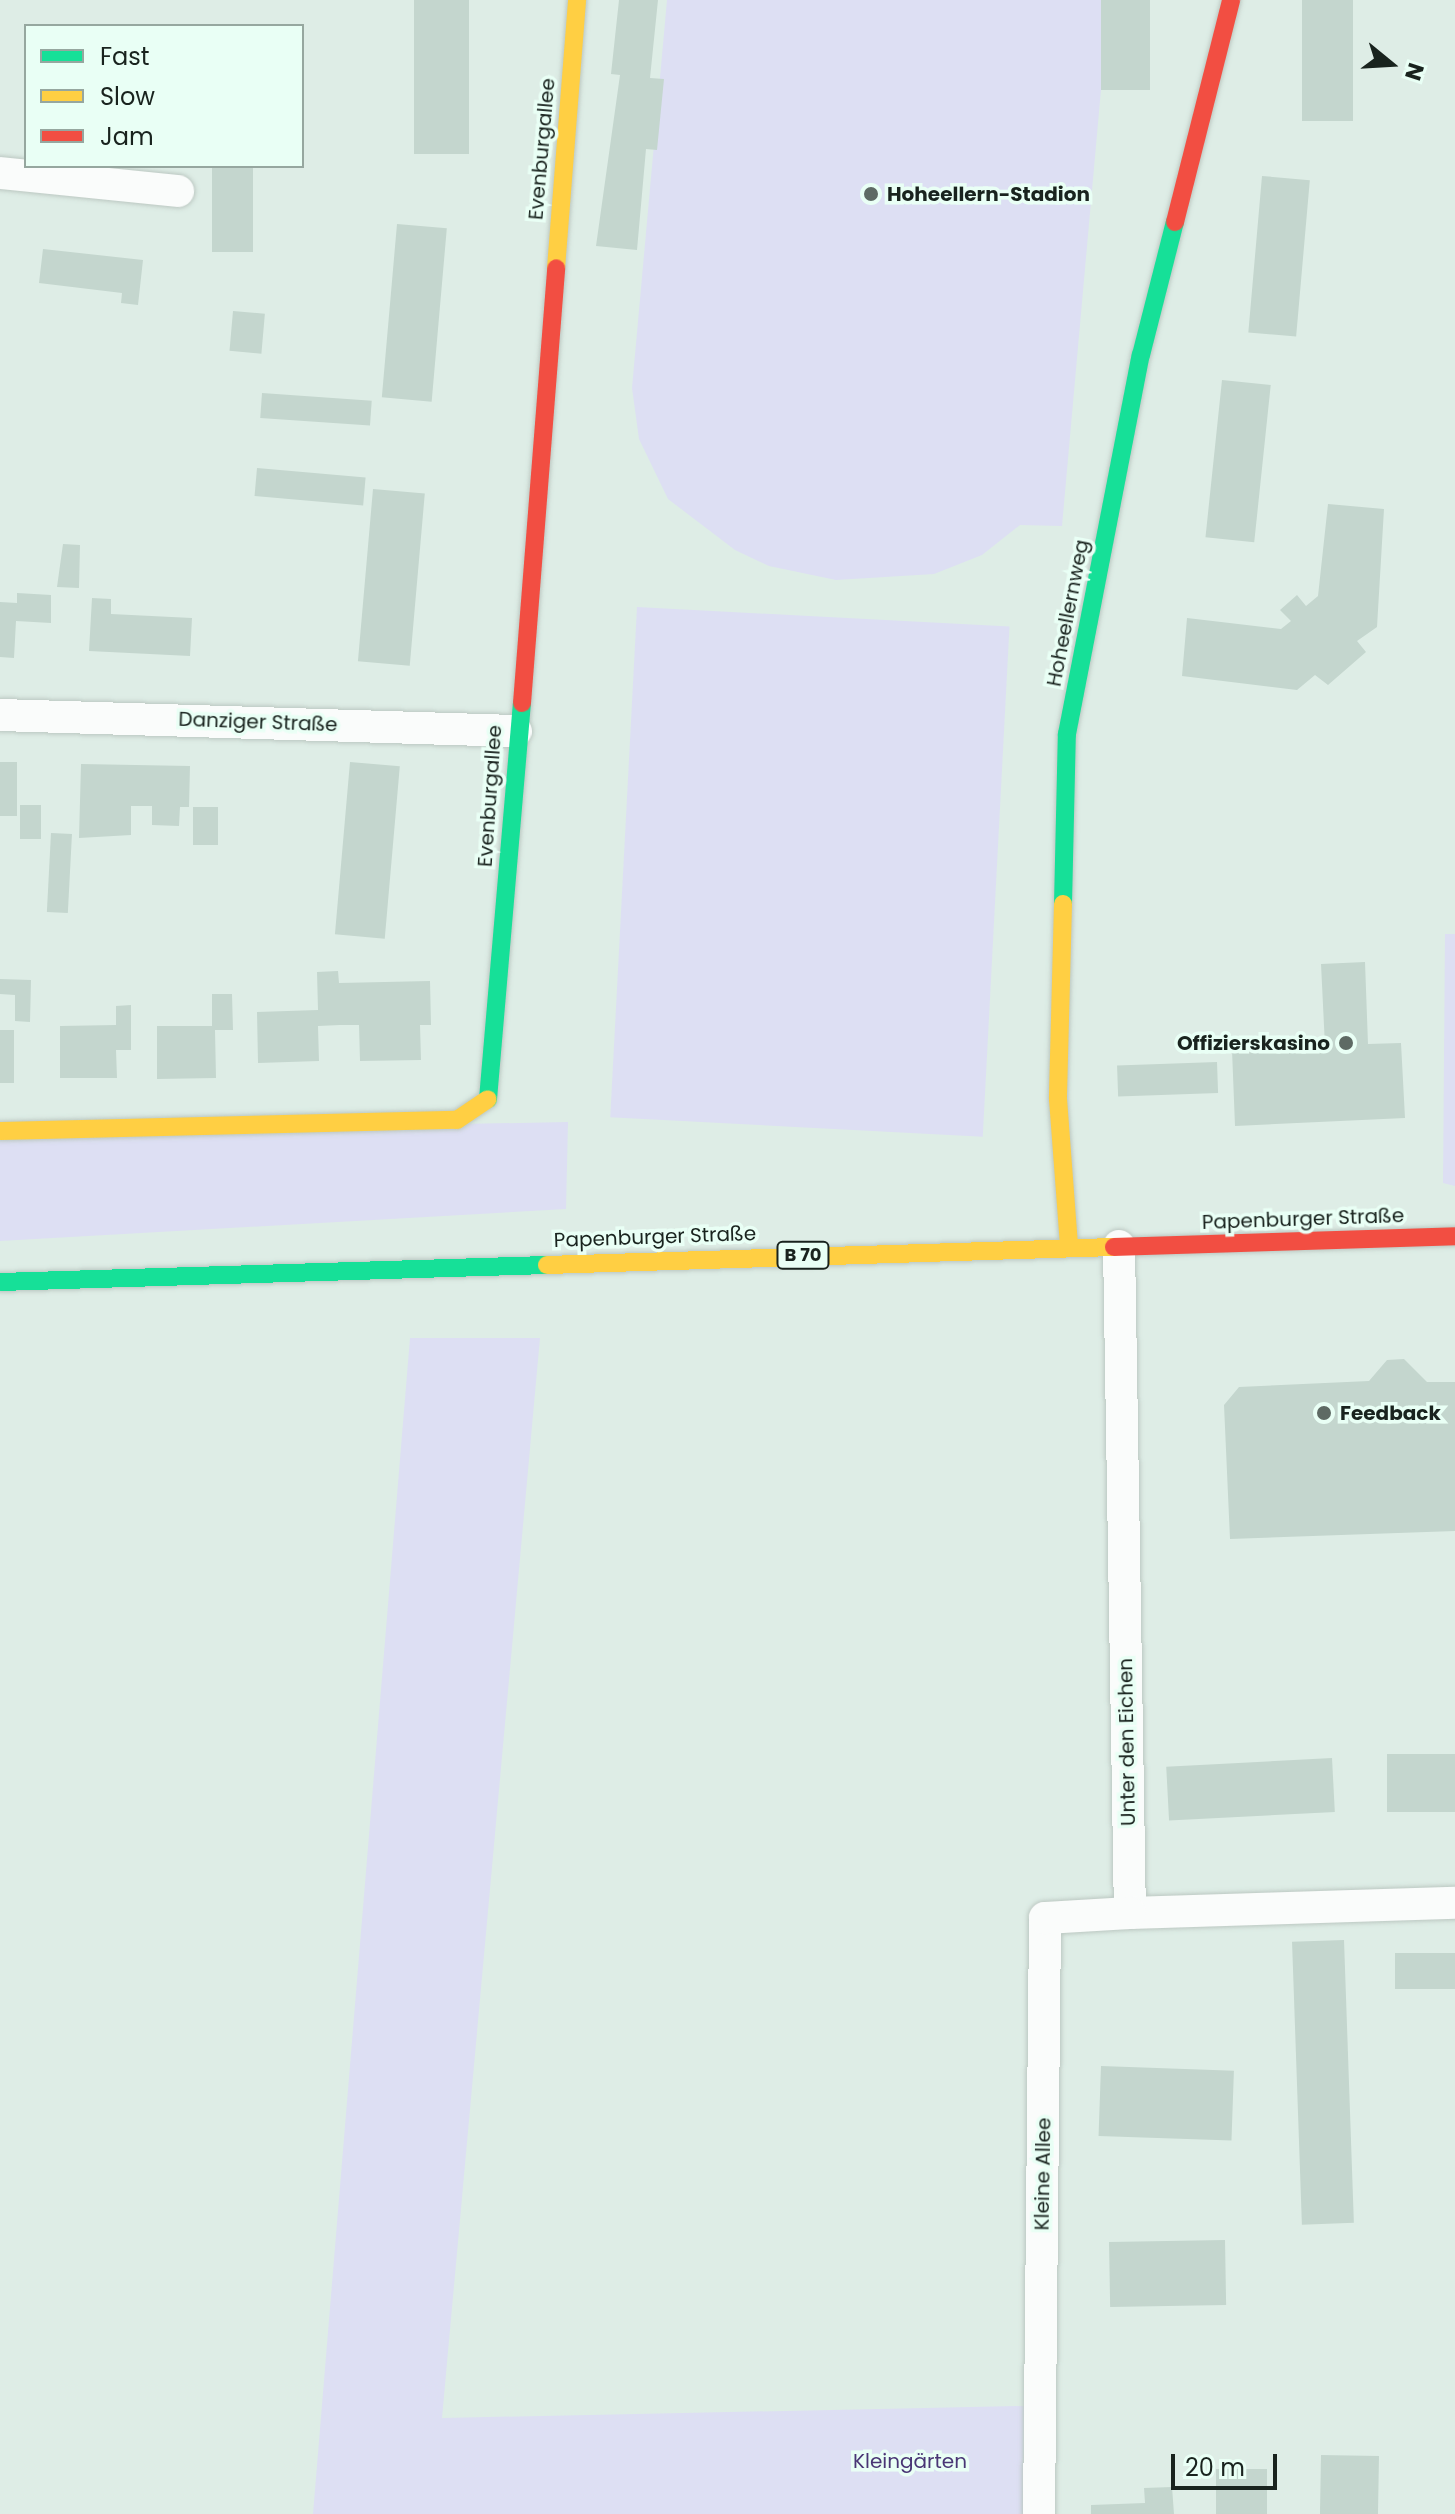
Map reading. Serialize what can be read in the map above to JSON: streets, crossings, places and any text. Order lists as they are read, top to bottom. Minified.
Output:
{"streets":{"street":["Evenburgallee","Hoheellernweg","Danziger Straße","Papenburger Straße","B 70","Unter den Eichen","Kleine Allee"]},"crossings":[["Evenburgallee","Danziger Straße"],["Hoheellernweg","Papenburger Straße"],["Papenburger Straße","Unter den Eichen"],["Unter den Eichen","Kleine Allee"]],"parks":["Kleingärten"],"places":["Hoheellern-Stadion","Offizierskasino","Feedback"],"legend":["Fast","Slow","Jam"],"scale_bar":"20 m","north":"right"}
